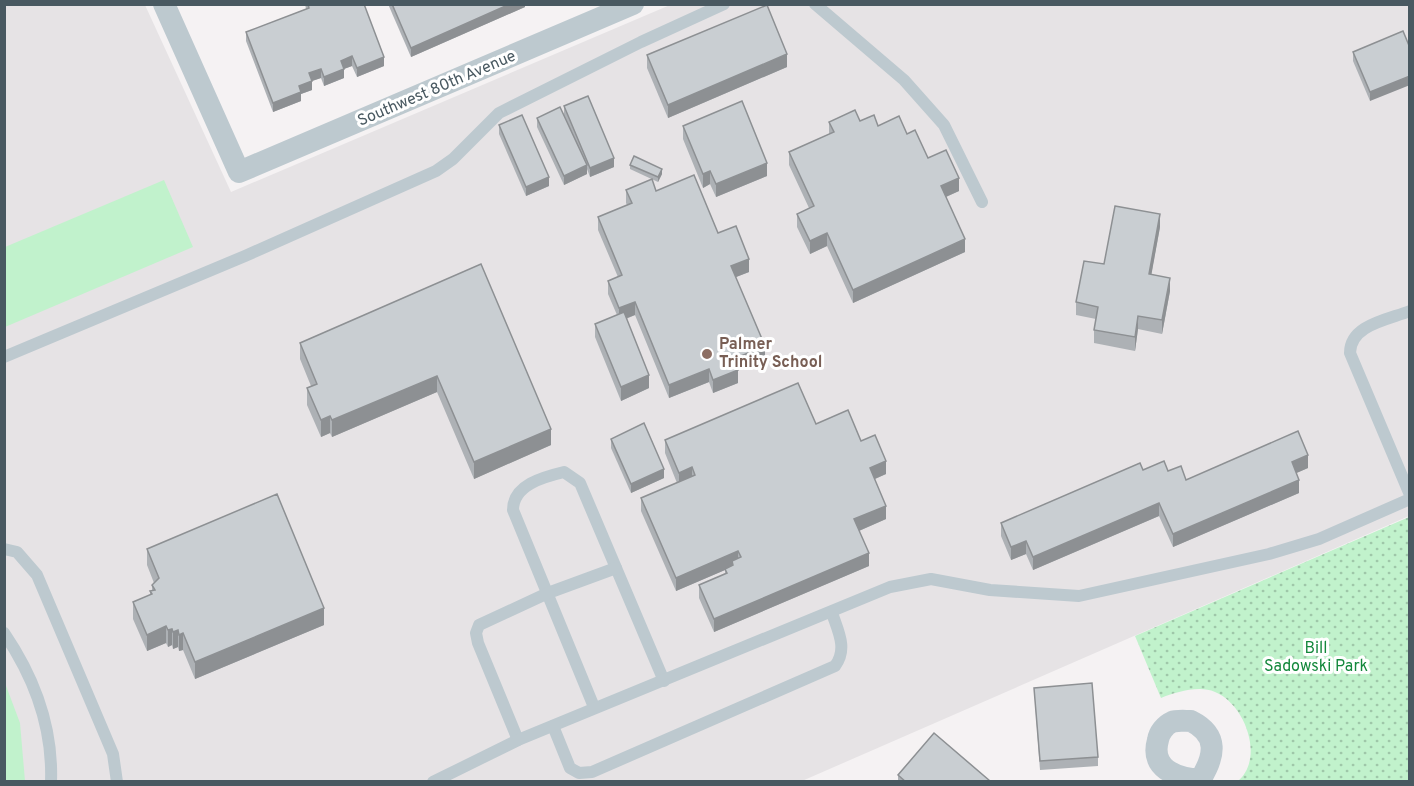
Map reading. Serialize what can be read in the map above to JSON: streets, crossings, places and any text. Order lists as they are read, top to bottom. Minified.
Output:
{"streets":{"street":["Southwest 80th Avenue"]},"parks":["Bill Sadowski Park"],"places":["Palmer Trinity School"]}
